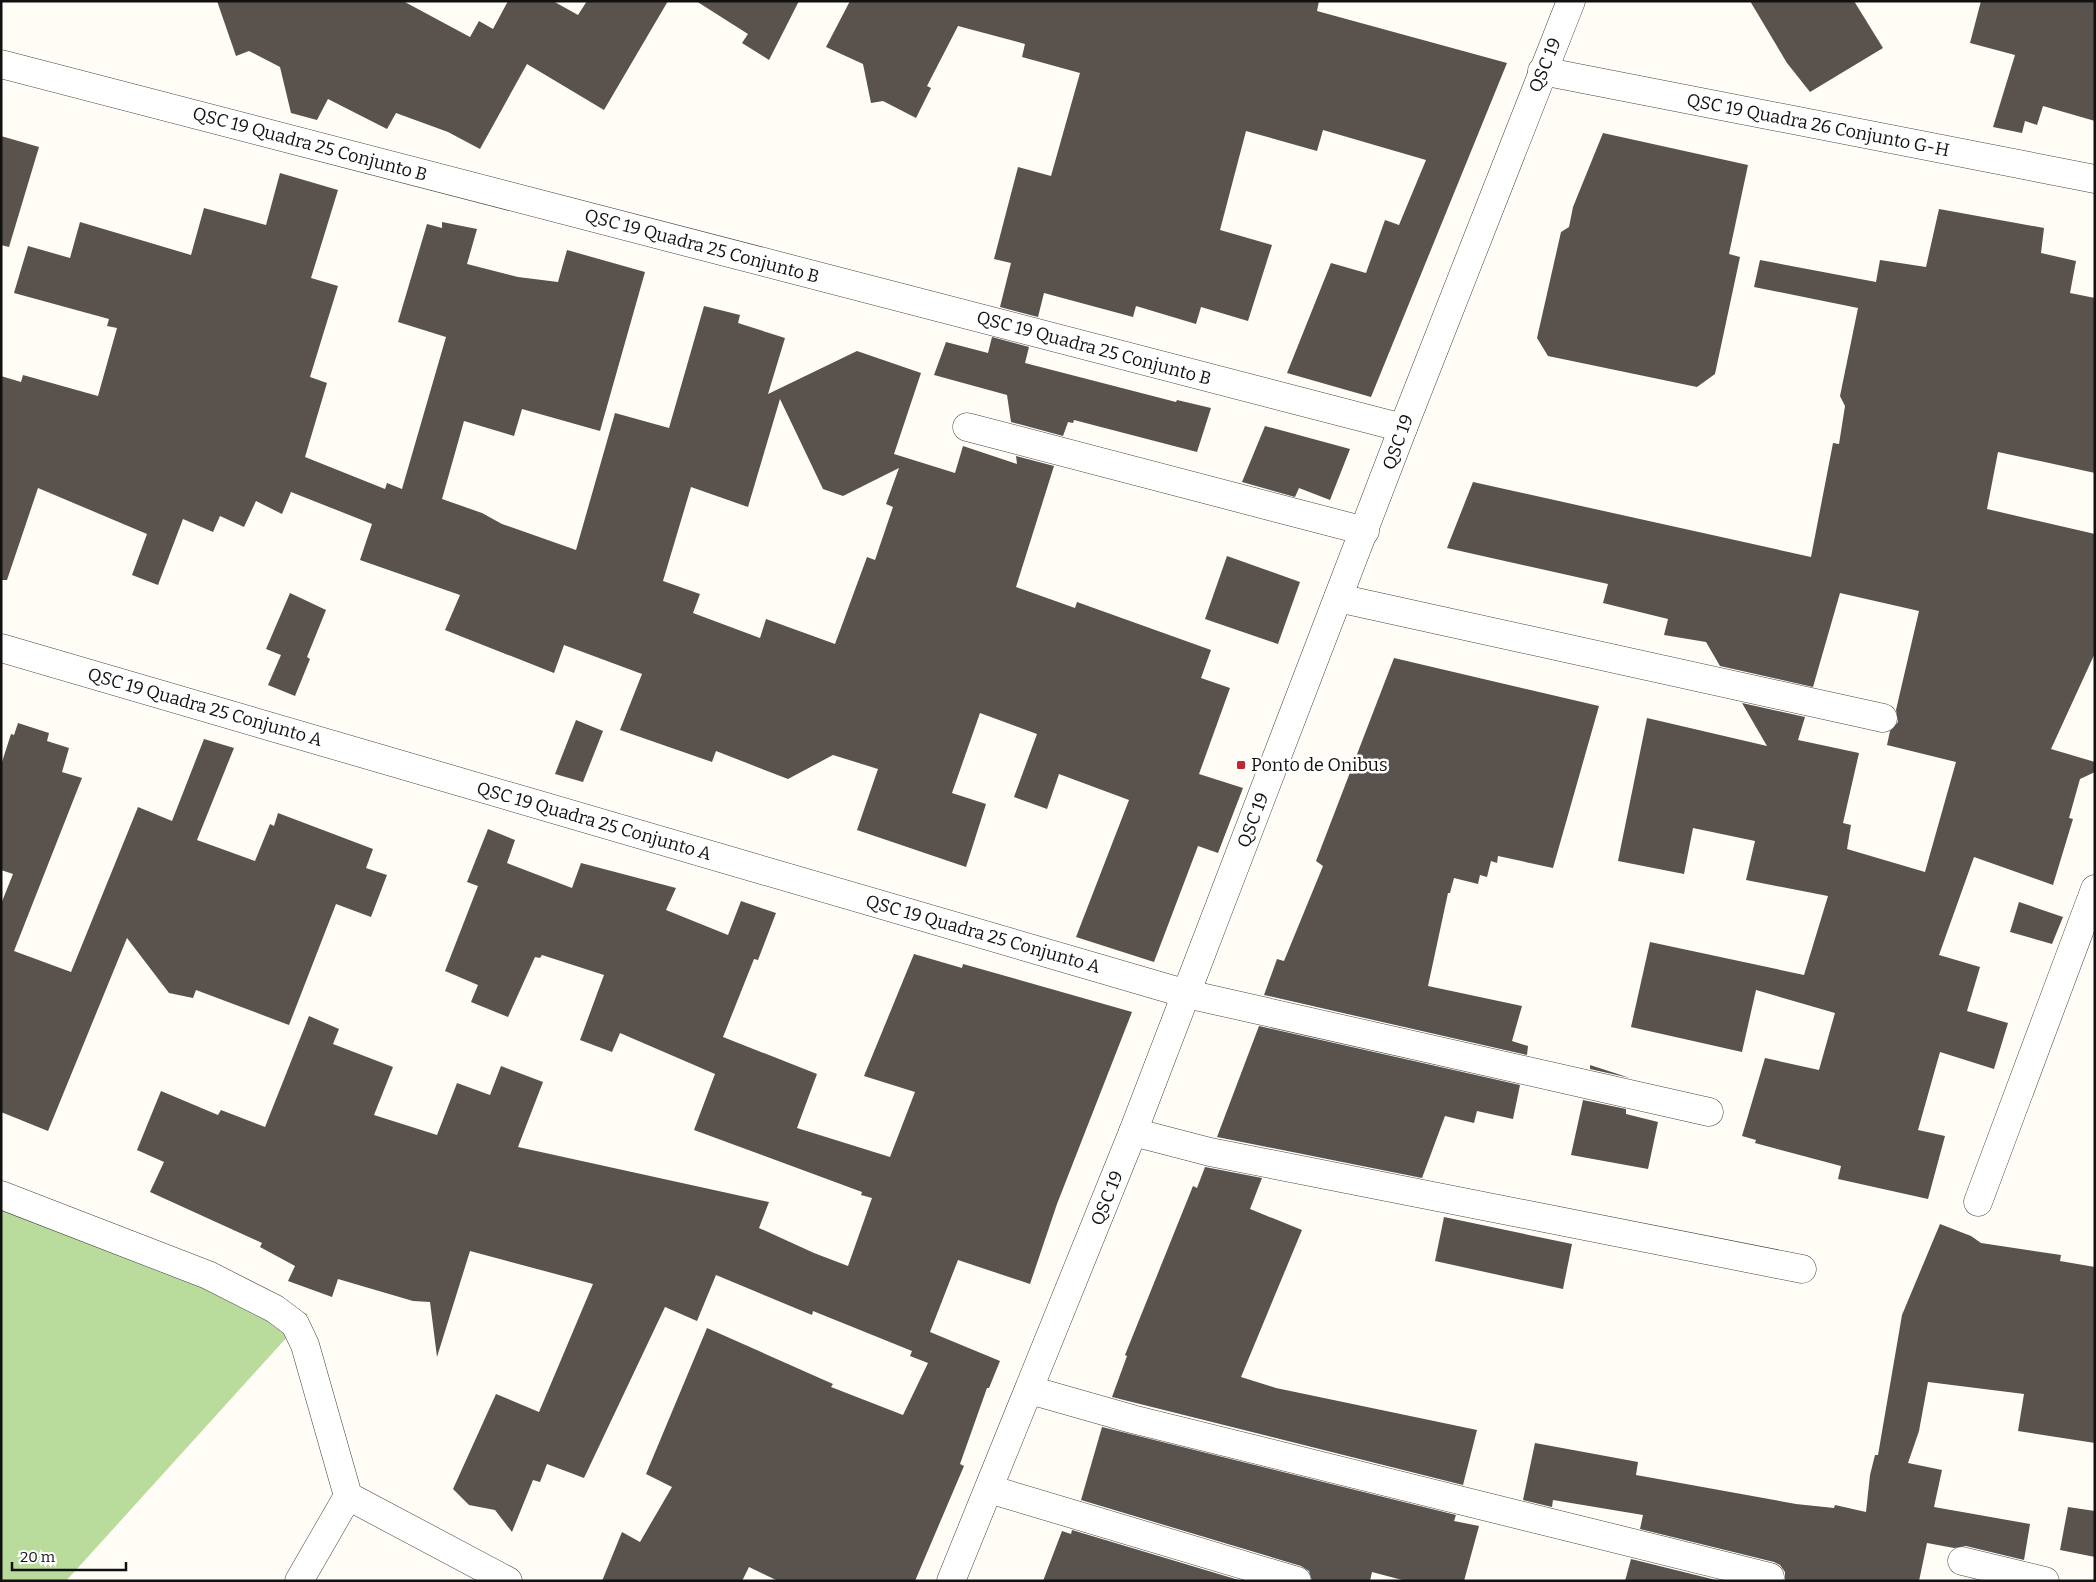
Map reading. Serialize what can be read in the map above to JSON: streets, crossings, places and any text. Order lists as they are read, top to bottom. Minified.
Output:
{"streets":{"street":["QSC 19","QSC 19 Quadra 26 Conjunto G-H","QSC 19 Quadra 25 Conjunto B","QSC 19 Quadra 25 Conjunto A"]},"crossings":[["QSC 19","QSC 19 Quadra 26 Conjunto G-H"],["QSC 19","QSC 19 Quadra 25 Conjunto B"],["QSC 19","QSC 19 Quadra 25 Conjunto A"]],"places":{"transit":["Ponto de Onibus"]},"scale_bar":"20 m"}
